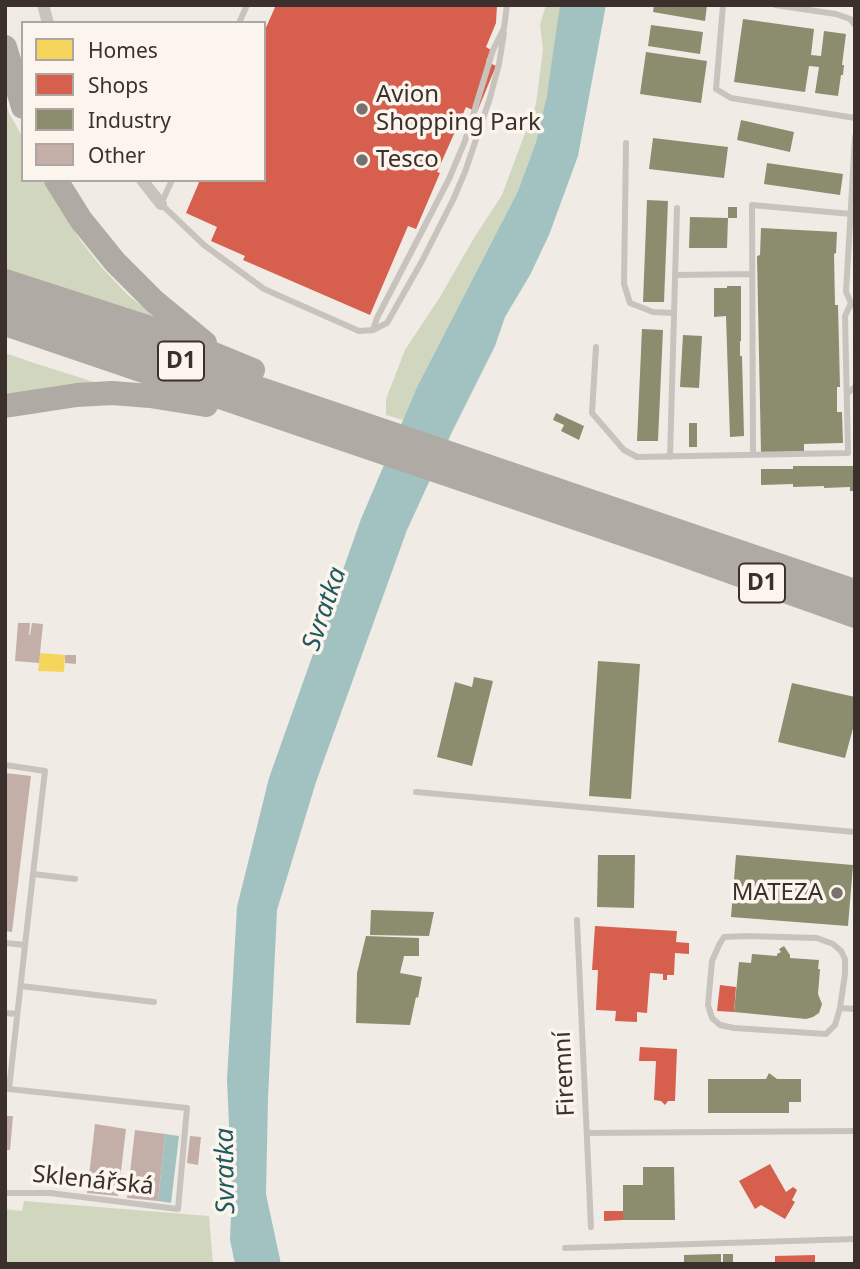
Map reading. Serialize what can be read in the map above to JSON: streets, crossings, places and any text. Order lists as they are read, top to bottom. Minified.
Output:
{"streets":{"highway":["D1"],"lane":["Firemní","Sklenářská"]},"water":["Svratka"],"places":["Avion Shopping Park","Tesco","MATEZA"],"legend":["Homes","Shops","Industry","Other"]}
